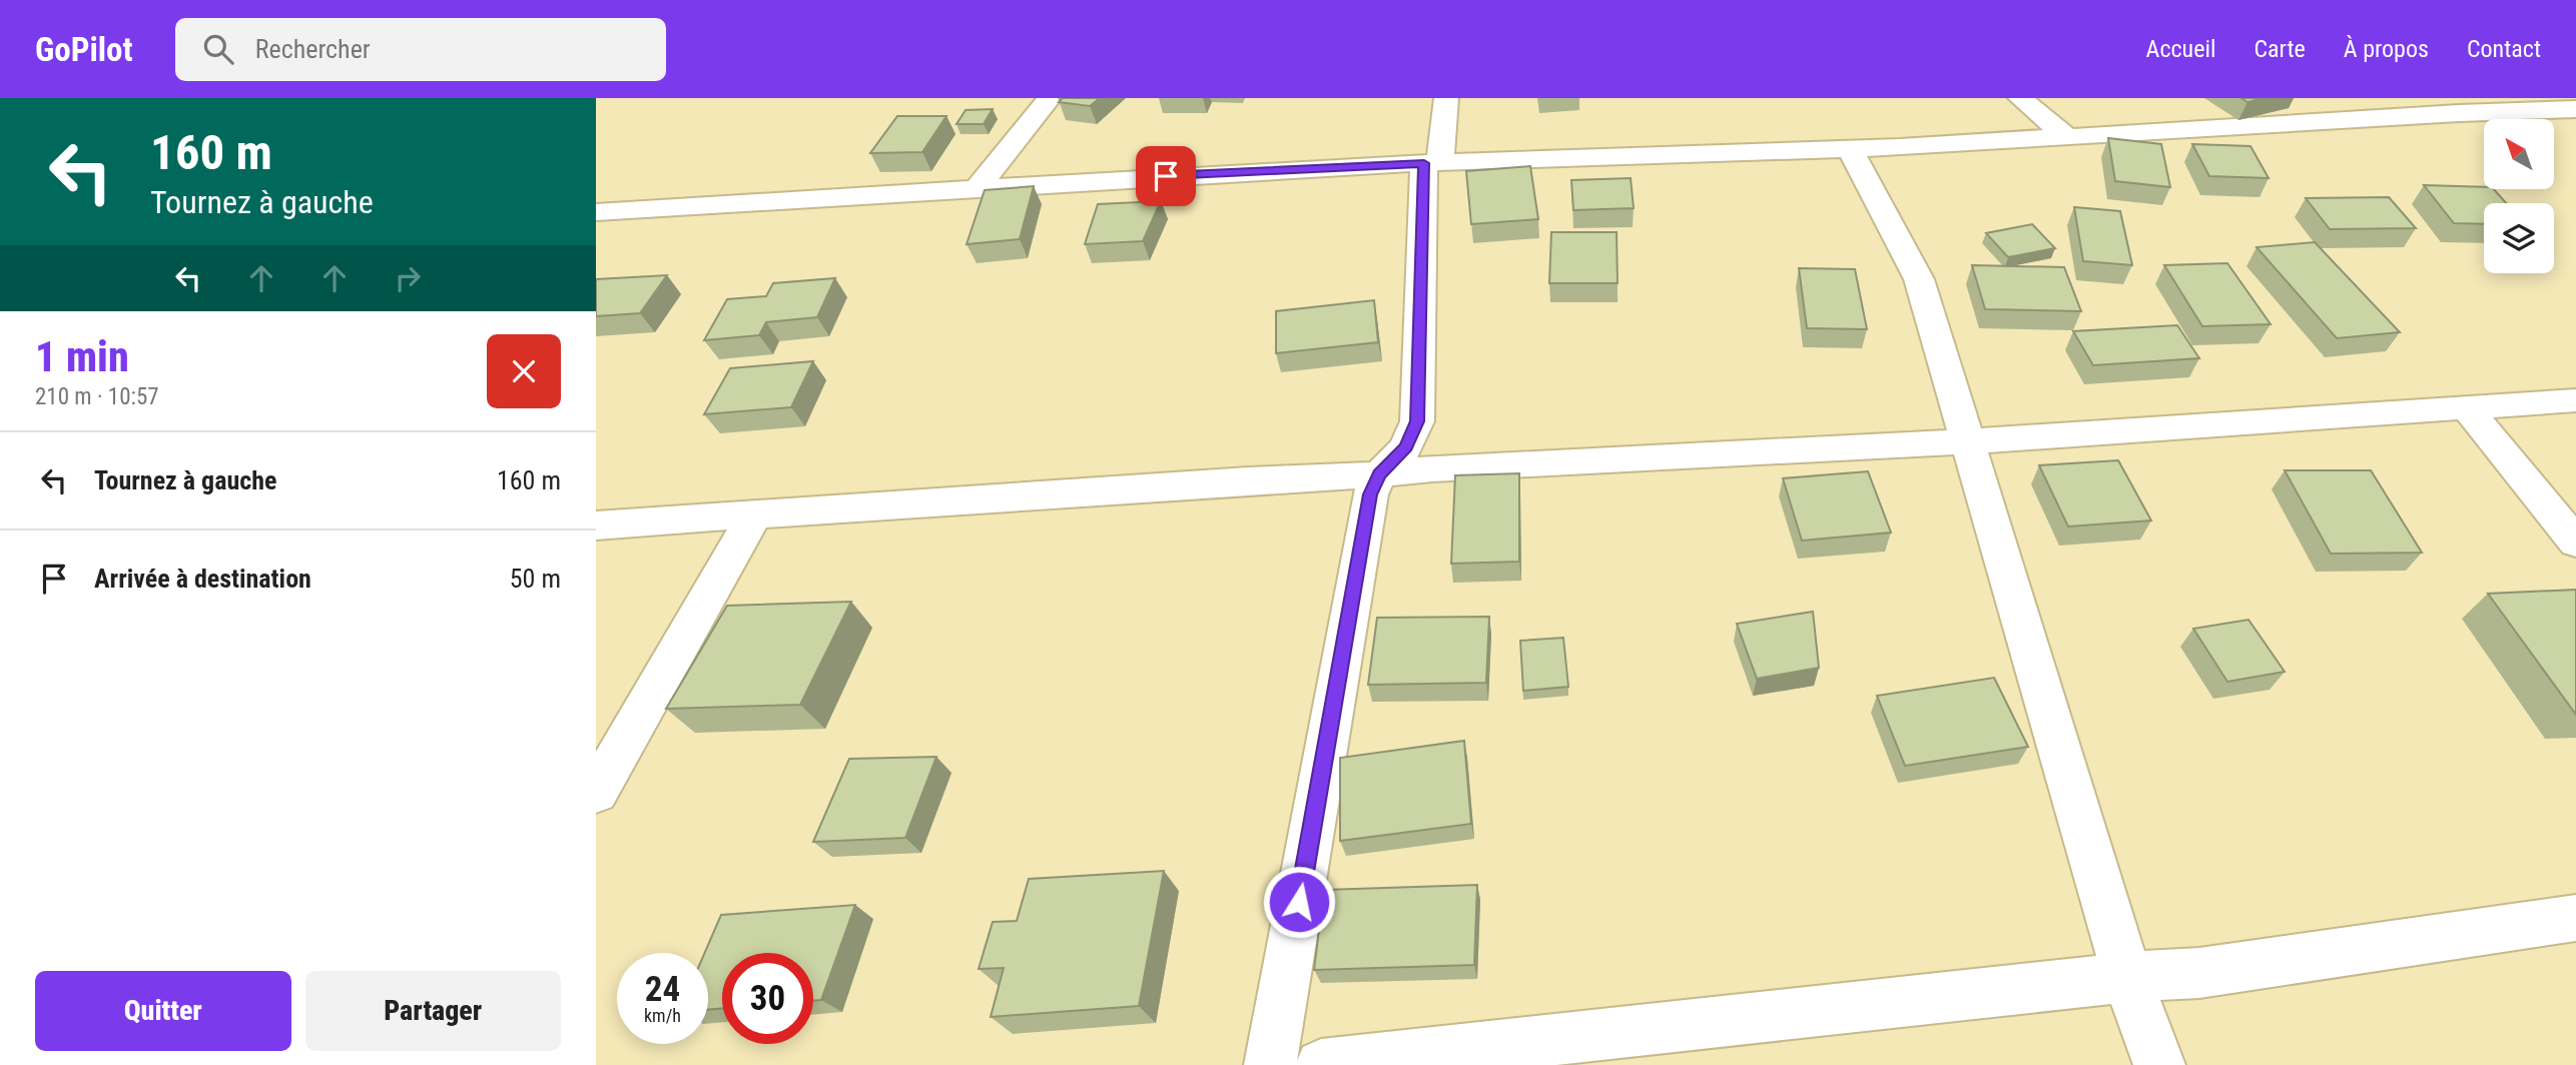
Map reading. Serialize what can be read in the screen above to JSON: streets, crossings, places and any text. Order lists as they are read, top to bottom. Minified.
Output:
{"north":"top left","page":{"header":"GoPilot","search":"Rechercher","nav":["Accueil","Carte","À propos","Contact"],"turn":["160 m","Tournez à gauche"],"heading":["1 min","210 m · 10:57"],"list":[{"name":"Tournez à gauche","value":"160 m"},{"name":"Arrivée à destination","value":"50 m"}],"speed":"24 km/h","limit":"30","buttons":["Quitter","Partager"]}}
